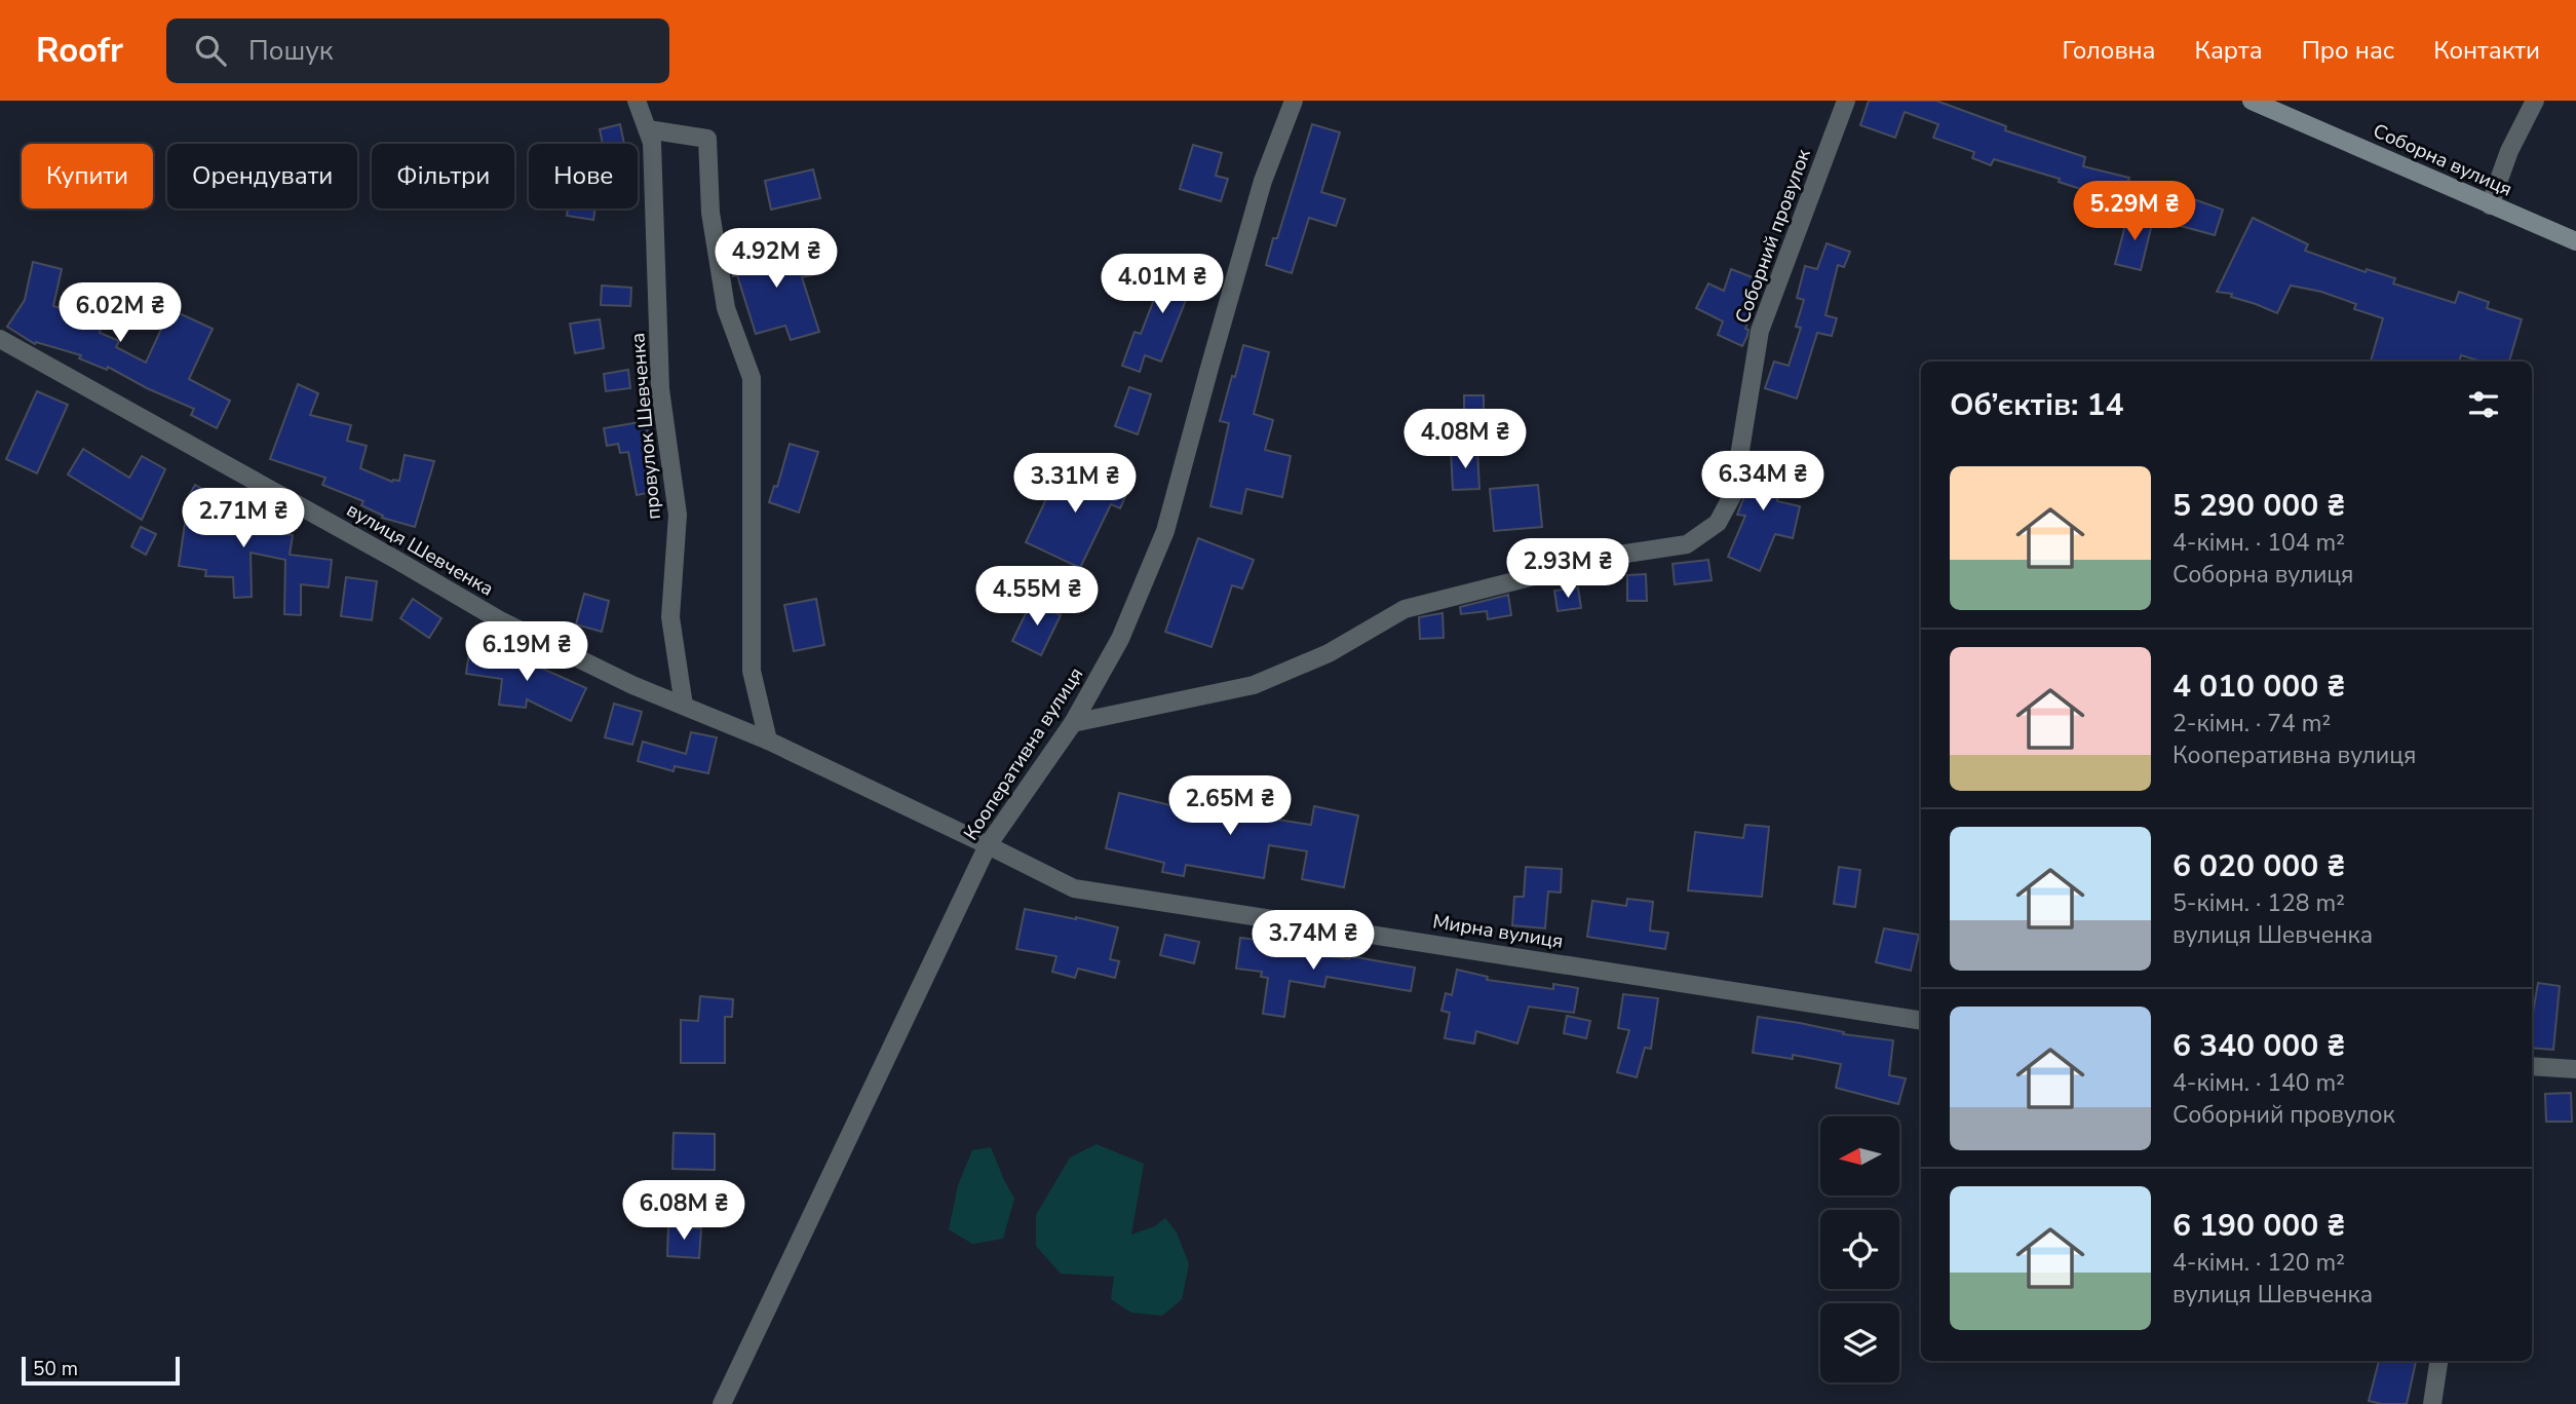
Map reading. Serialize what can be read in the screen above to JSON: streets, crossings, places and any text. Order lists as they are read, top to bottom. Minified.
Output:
{"streets":{"street":["Соборна вулиця","Соборний провулок","провулок Шевченка","вулиця Шевченка","Кооперативна вулиця","Мирна вулиця"]},"crossings":[["Соборний провулок","Кооперативна вулиця"],["провулок Шевченка","вулиця Шевченка"],["вулиця Шевченка","Кооперативна вулиця"],["вулиця Шевченка","Мирна вулиця"],["Кооперативна вулиця","Мирна вулиця"]],"scale_bar":"50 m","north":"left","page":{"header":"Roofr","search":"Пошук","nav":["Головна","Карта","Про нас","Контакти"],"chip":["Купити","Орендувати","Фільтри","Нове"],"price":["5.29M ₴","4.92M ₴","4.01M ₴","6.02M ₴","4.08M ₴","6.34M ₴","3.31M ₴","2.71M ₴","2.93M ₴","4.55M ₴","6.19M ₴","2.65M ₴","3.74M ₴","6.08M ₴"],"heading":"Об’єктів: 14","list":[{"name":"5 290 000 ₴","note":"4-кімн. · 104 m² · Соборна вулиця"},{"name":"4 010 000 ₴","note":"2-кімн. · 74 m² · Кооперативна вулиця"},{"name":"6 020 000 ₴","note":"5-кімн. · 128 m² · вулиця Шевченка"},{"name":"6 340 000 ₴","note":"4-кімн. · 140 m² · Соборний провулок"},{"name":"6 190 000 ₴","note":"4-кімн. · 120 m² · вулиця Шевченка"}],"scale":"50 m"}}
